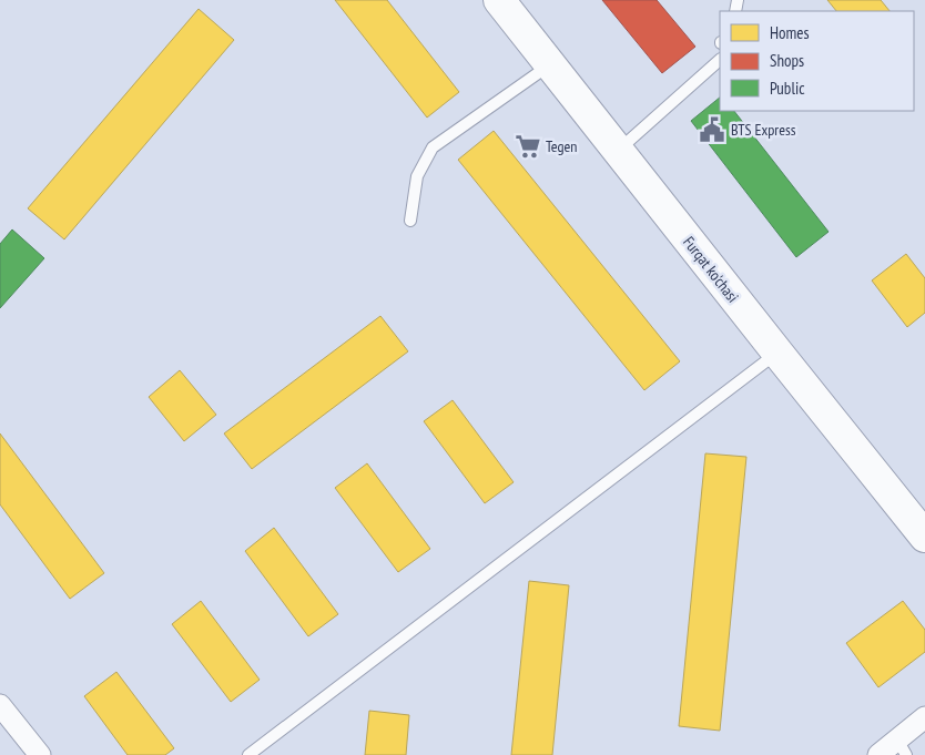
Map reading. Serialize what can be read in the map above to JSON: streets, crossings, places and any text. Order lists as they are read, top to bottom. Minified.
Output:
{"streets":{"main road":["Furqat ko'chasi"]},"places":{"public building":["BTS Express"],"supermarket":["Tegen"]},"legend":["Homes","Shops","Public"]}
